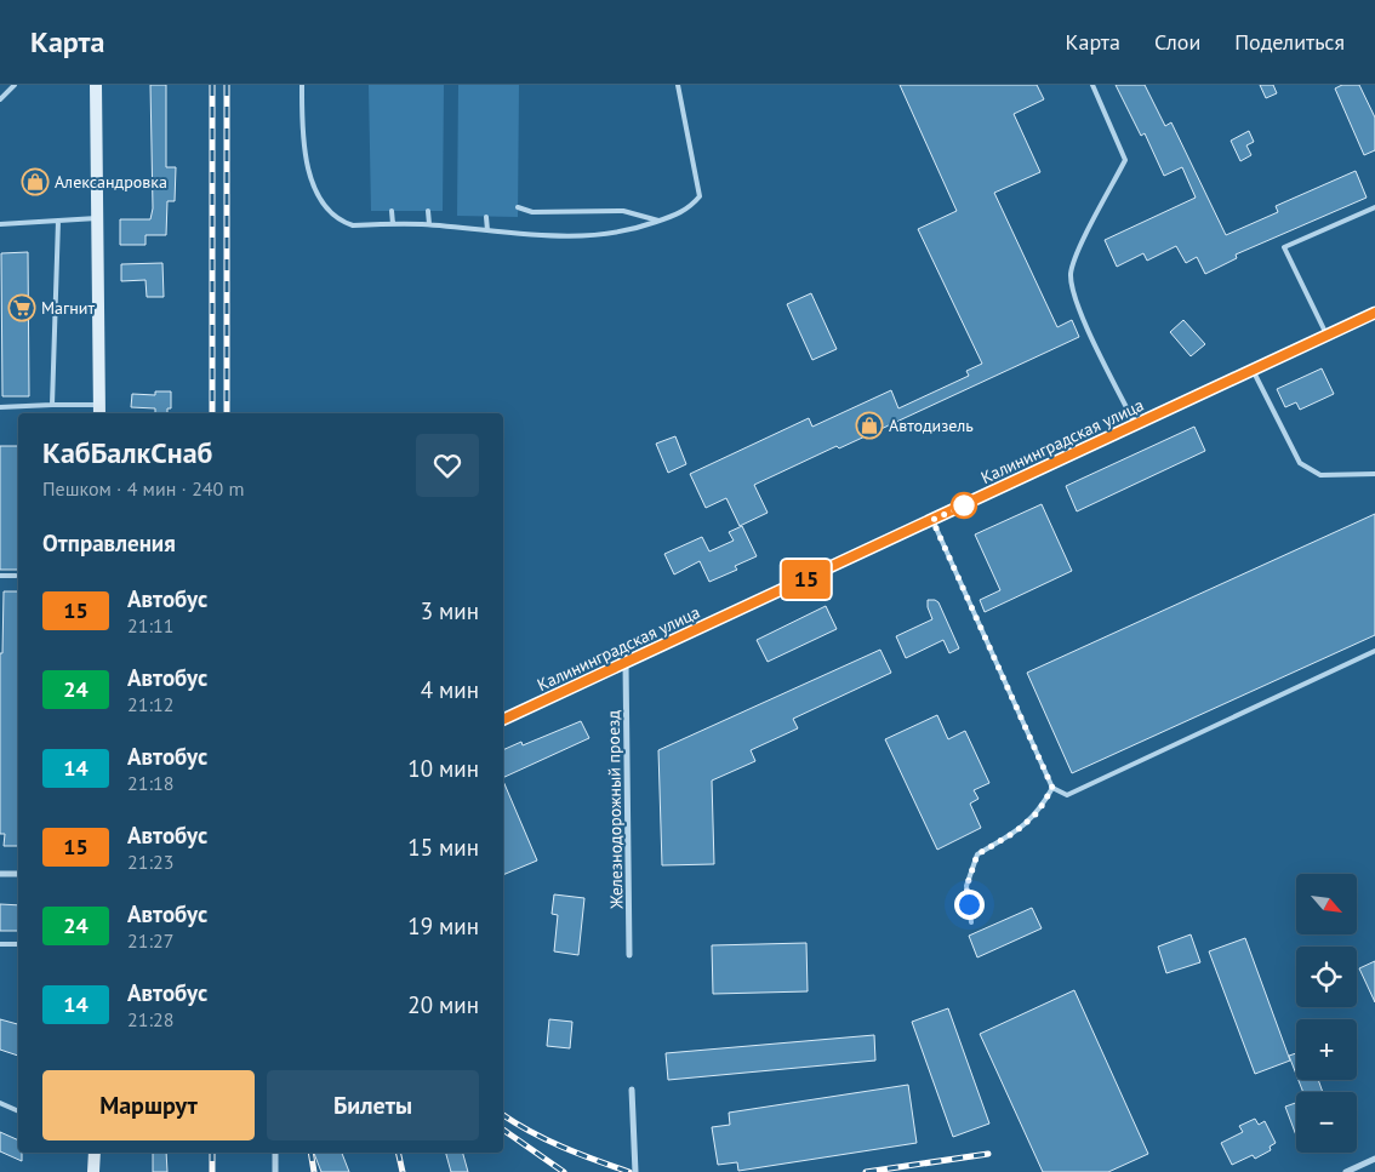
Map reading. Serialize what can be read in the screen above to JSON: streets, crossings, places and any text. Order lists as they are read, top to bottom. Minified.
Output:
{"streets":{"street":["Калининградская улица","Железнодорожный проезд"]},"crossings":[["Калининградская улица","Железнодорожный проезд"]],"places":{"shop":["Александровка","Автодизель"],"supermarket":["Магнит"]},"lines":["bus line 15"],"north":"bottom right","page":{"header":"Карта","nav":["Карта","Слои","Поделиться"],"on_map":"15","heading":[["КабБалкСнаб","Пешком · 4 мин · 240 m"],"Отправления"],"list":[{"mark":"15","name":"Автобус","note":"21:11","value":"3 мин"},{"mark":"24","name":"Автобус","note":"21:12","value":"4 мин"},{"mark":"14","name":"Автобус","note":"21:18","value":"10 мин"},{"mark":"15","name":"Автобус","note":"21:23","value":"15 мин"},{"mark":"24","name":"Автобус","note":"21:27","value":"19 мин"},{"mark":"14","name":"Автобус","note":"21:28","value":"20 мин"}],"map_buttons":["+","−"],"buttons":["Маршрут","Билеты"]}}
